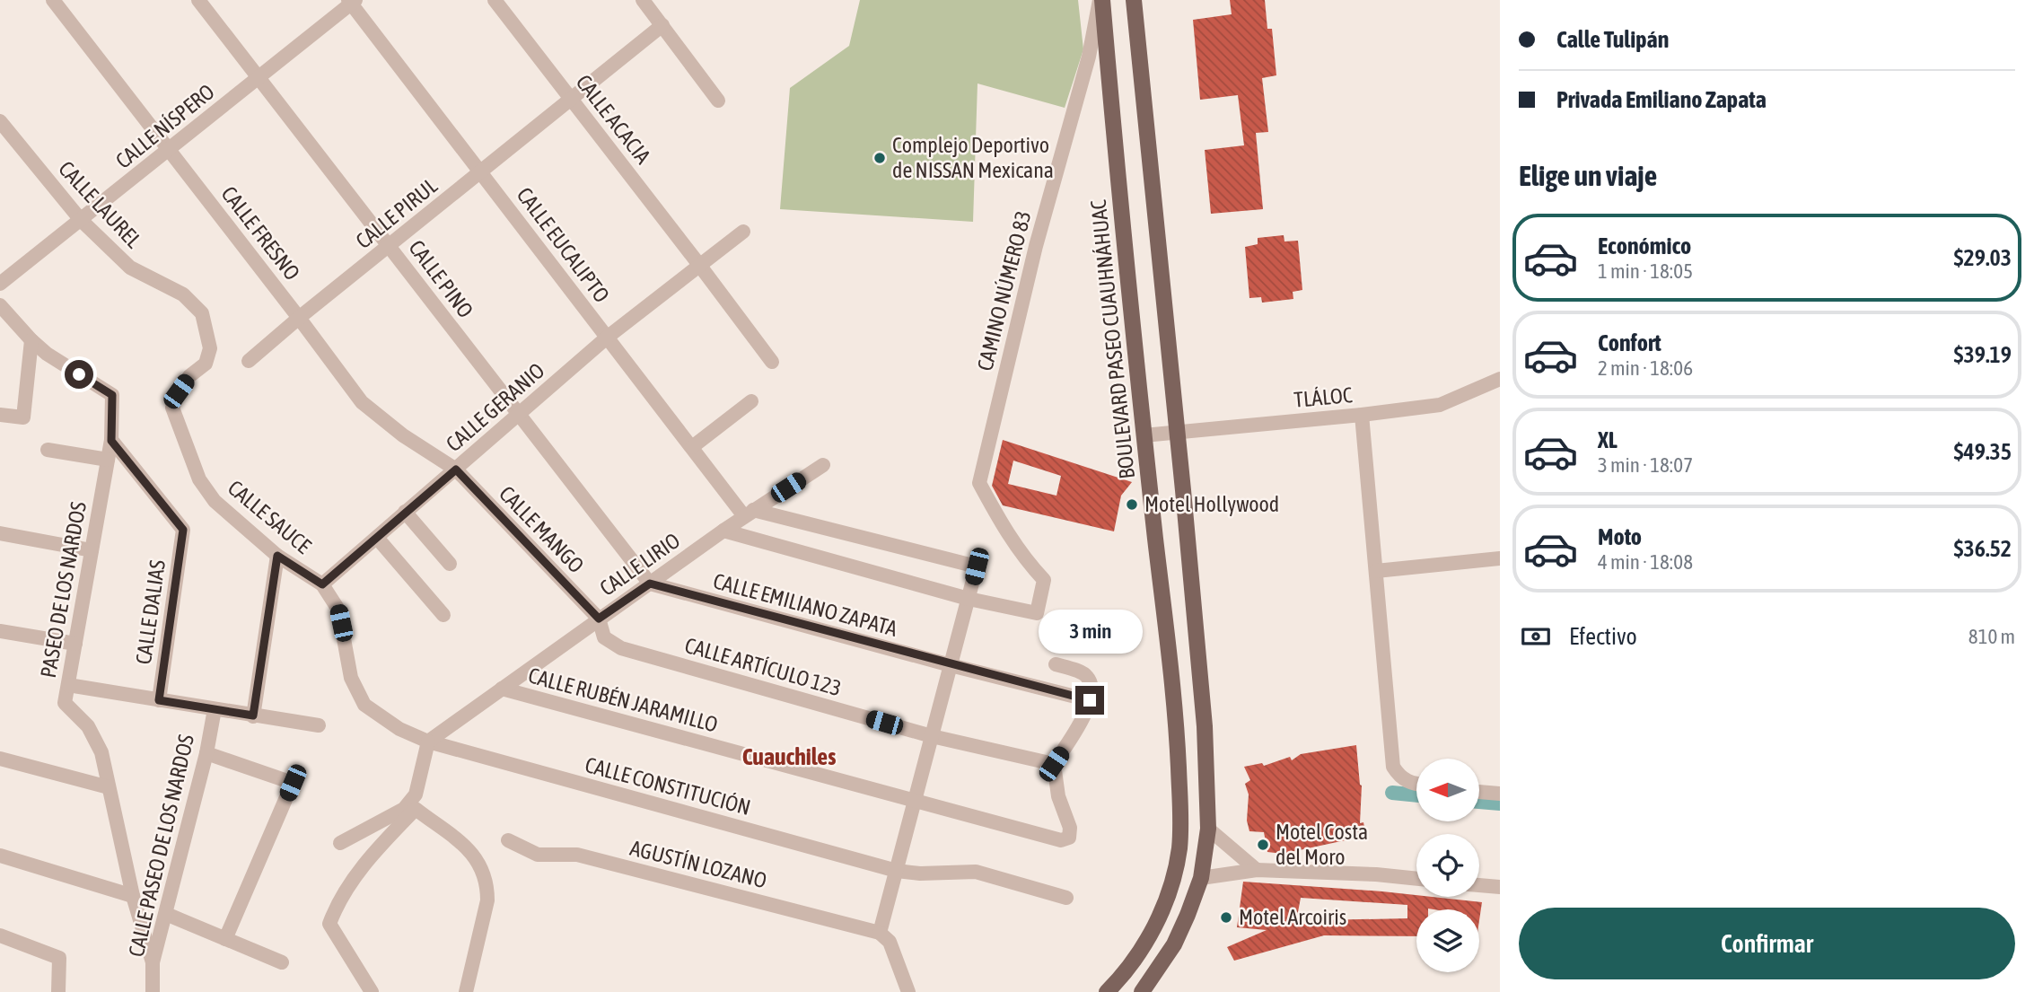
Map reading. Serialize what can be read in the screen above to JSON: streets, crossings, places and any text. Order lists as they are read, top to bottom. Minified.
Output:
{"streets":{"main road":["BOULEVARD PASEO CUAUHNÁHUAC"],"street":["CALLE ACACIA","CALLE NÍSPERO","CALLE LAUREL","CALLE PIRUL","CALLE FRESNO","CALLE EUCALIPTO","CALLE PINO","CAMINO NÚMERO 83","TLÁLOC","CALLE GERANIO","CALLE SAUCE","CALLE MANGO","CALLE LIRIO","PASEO DE LOS NARDOS","CALLE EMILIANO ZAPATA","CALLE DALIAS","CALLE ARTÍCULO 123","CALLE RUBÉN JARAMILLO","CALLE CONSTITUCIÓN","CALLE PASEO DE LOS NARDOS","AGUSTÍN LOZANO"]},"crossings":[["CALLE ACACIA","CALLE PIRUL"],["CALLE ACACIA","CALLE GERANIO"],["CALLE NÍSPERO","CALLE LAUREL"],["CALLE NÍSPERO","CALLE FRESNO"],["CALLE NÍSPERO","CALLE EUCALIPTO"],["CALLE NÍSPERO","CALLE PINO"],["CALLE LAUREL","CALLE SAUCE"],["CALLE PIRUL","CALLE FRESNO"],["CALLE PIRUL","CALLE EUCALIPTO"],["CALLE PIRUL","CALLE PINO"],["CALLE FRESNO","CALLE GERANIO"],["CALLE FRESNO","CALLE MANGO"],["CALLE EUCALIPTO","CALLE GERANIO"],["CALLE EUCALIPTO","CALLE LIRIO"],["CALLE PINO","CALLE GERANIO"],["CALLE PINO","CALLE LIRIO"],["CALLE PINO","CALLE EMILIANO ZAPATA"],["CAMINO NÚMERO 83","BOULEVARD PASEO CUAUHNÁHUAC"],["BOULEVARD PASEO CUAUHNÁHUAC","TLÁLOC"],["CALLE GERANIO","CALLE SAUCE"],["CALLE GERANIO","CALLE MANGO"],["CALLE SAUCE","CALLE LIRIO"],["CALLE SAUCE","CALLE CONSTITUCIÓN"],["CALLE MANGO","CALLE LIRIO"],["CALLE MANGO","CALLE ARTÍCULO 123"],["CALLE LIRIO","CALLE EMILIANO ZAPATA"],["CALLE LIRIO","CALLE ARTÍCULO 123"],["CALLE LIRIO","CALLE RUBÉN JARAMILLO"],["CALLE LIRIO","CALLE CONSTITUCIÓN"],["PASEO DE LOS NARDOS","CALLE DALIAS"],["PASEO DE LOS NARDOS","CALLE PASEO DE LOS NARDOS"],["CALLE ARTÍCULO 123","CALLE RUBÉN JARAMILLO"]],"districts":["Cuauchiles"],"places":["Complejo Deportivo de NISSAN Mexicana","Motel Hollywood","Motel Costa del Moro","Motel Arcoiris"],"north":"left","page":{"banner":["Calle Tulipán","Privada Emiliano Zapata"],"heading":"Elige un viaje","list":[{"name":"Económico","note":"1 min · 18:05","value":"$29.03"},{"name":"Confort","note":"2 min · 18:06","value":"$39.19"},{"name":"XL","note":"3 min · 18:07","value":"$49.35"},{"name":"Moto","note":"4 min · 18:08","value":"$36.52"}],"pay":["Efectivo","810 m"],"bubble":"3 min","buttons":"Confirmar"}}
